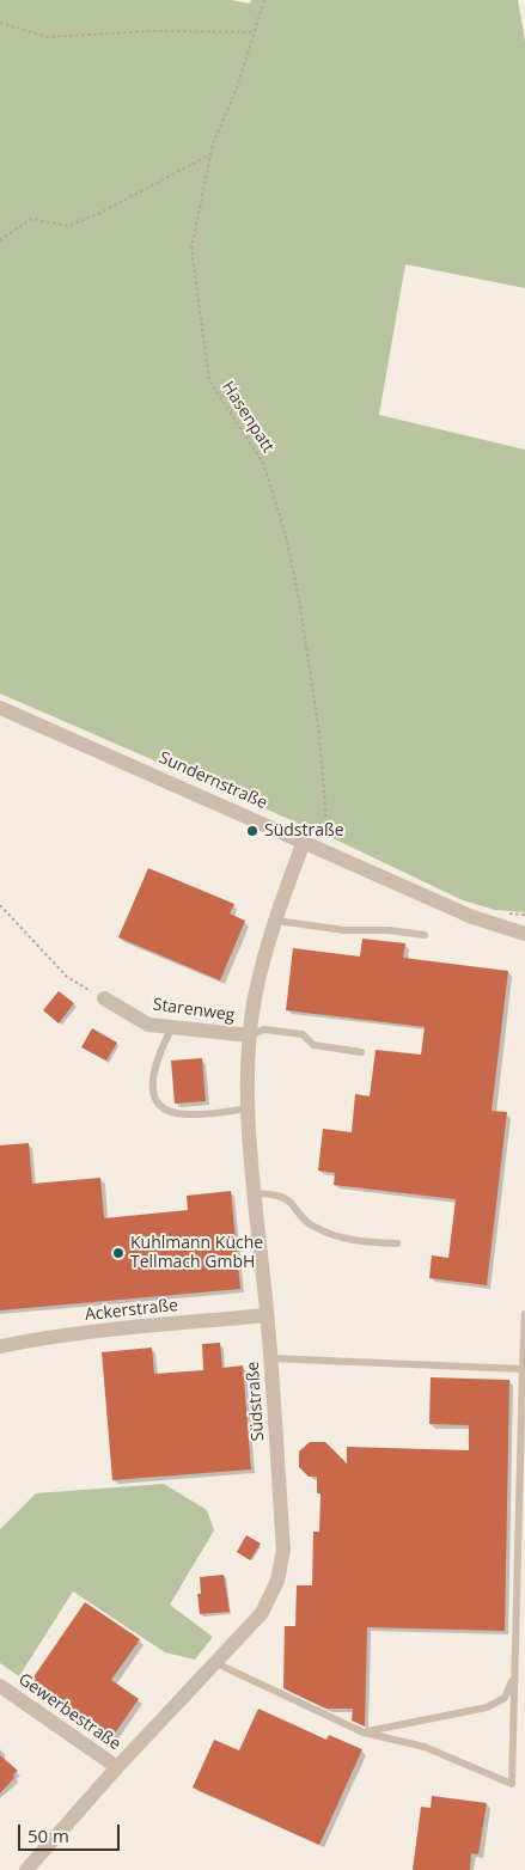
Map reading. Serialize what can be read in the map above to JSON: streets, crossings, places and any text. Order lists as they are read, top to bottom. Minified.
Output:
{"streets":{"street":["Sundernstraße","Starenweg","Ackerstraße","Südstraße","Gewerbestraße"],"path":["Hasenpatt"]},"crossings":[["Hasenpatt","Sundernstraße"],["Sundernstraße","Südstraße"],["Starenweg","Südstraße"],["Ackerstraße","Südstraße"],["Südstraße","Gewerbestraße"]],"places":["Südstraße","Kuhlmann Küche Tellmach GmbH"],"scale_bar":"50 m"}
